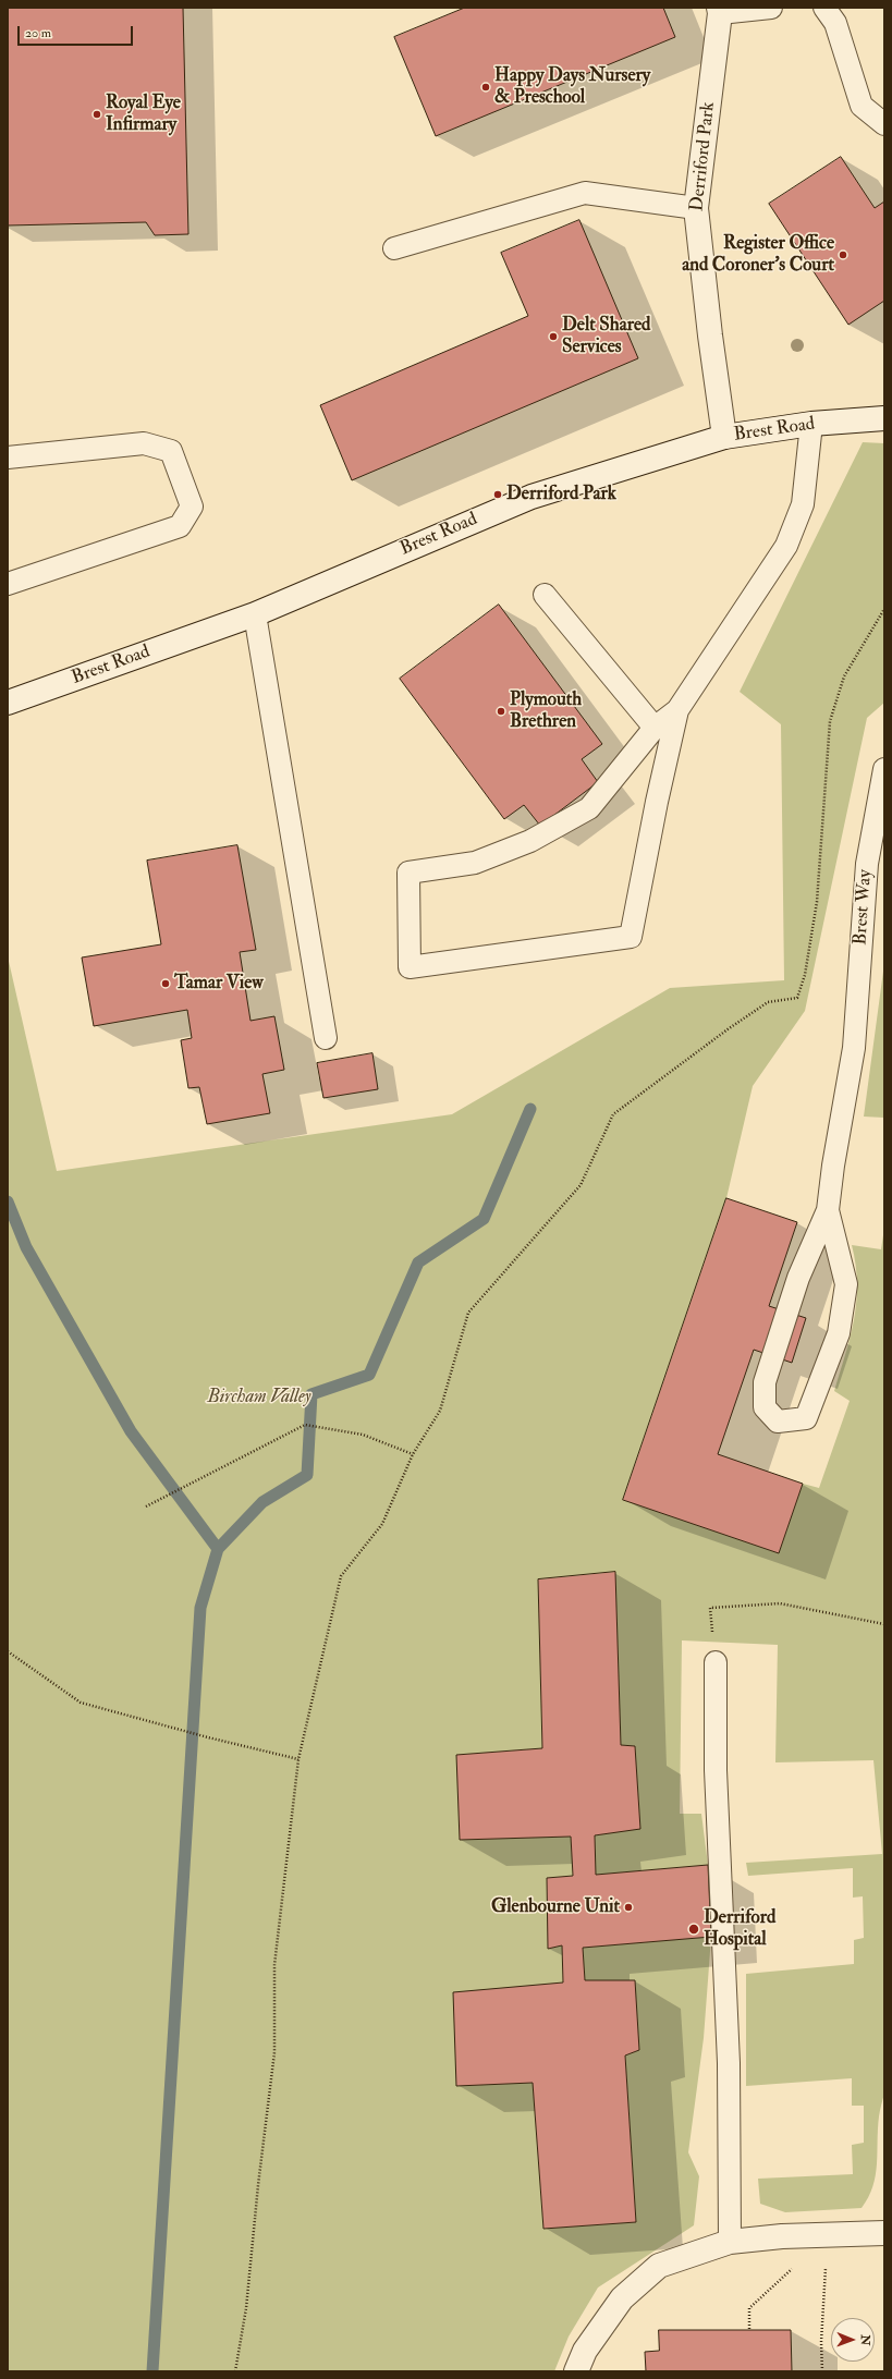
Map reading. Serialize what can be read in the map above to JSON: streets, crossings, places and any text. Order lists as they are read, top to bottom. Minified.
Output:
{"streets":{"street":["Derriford Park","Brest Road"],"lane":["Brest Way"]},"crossings":[["Derriford Park","Brest Road"]],"parks":["Bircham Valley"],"places":["Happy Days Nursery & Preschool","Royal Eye Infirmary","Register Office and Coroner's Court","Delt Shared Services","Derriford Park","Plymouth Brethren","Tamar View","Glenbourne Unit","Derriford Hospital"],"scale_bar":"20 m","north":"right"}
